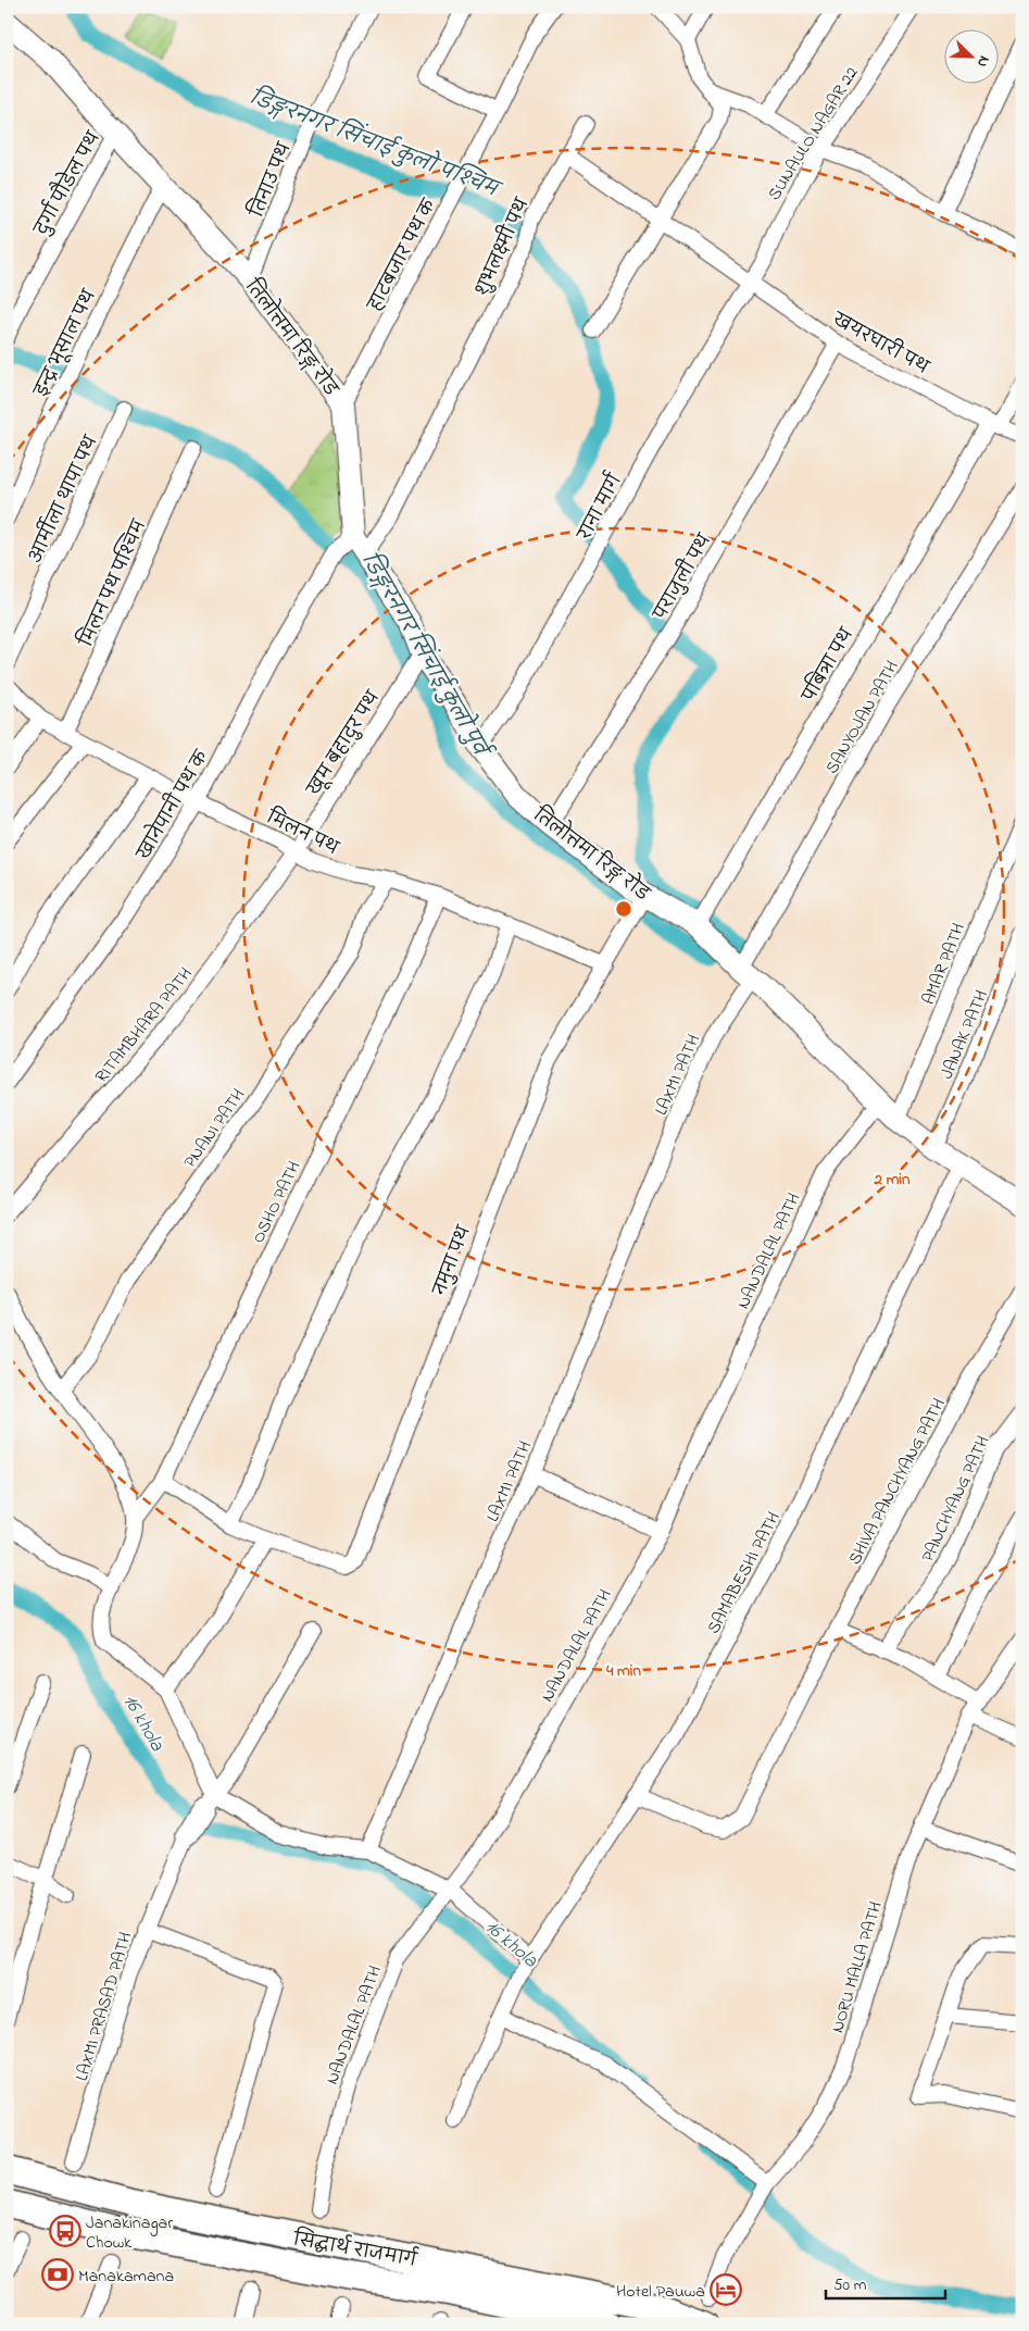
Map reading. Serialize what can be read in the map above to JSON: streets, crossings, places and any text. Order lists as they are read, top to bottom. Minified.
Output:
{"streets":{"highway":["सिद्धार्थ राजमार्ग"],"street":["SUNAULO NAGAR 22","तिनाउ पथ","दुर्गा पौडेल पथ","शुभलक्ष्मी पथ","हाटबजार पथ क","तिलोत्तमा रिङ्ग रोड","इन्द्र भूसाल पथ","खयरघारी पथ","आर्मीला थापा पथ","राना मार्ग","पराजुली पथ","मिलन पथ पश्चिम","पबित्रा पथ","SANYOJAN PATH","खूम बहादुर पथ","खानेपानी पथ क","मिलन पथ","AMAR PATH","RITAMBHARA PATH","JANAK PATH","LAXMI PATH","PNANI PATH","OSHO PATH","NANDALAL PATH","नमुना पथ","SHIVA PANCHYANG PATH","PANCHYANG PATH","SAMABESHI PATH","NORU MALLA PATH","LAXMI PRASAD PATH"]},"crossings":[["SUNAULO NAGAR 22","खयरघारी पथ"],["SUNAULO NAGAR 22","राना मार्ग"],["तिनाउ पथ","तिलोत्तमा रिङ्ग रोड"],["दुर्गा पौडेल पथ","तिलोत्तमा रिङ्ग रोड"],["शुभलक्ष्मी पथ","तिलोत्तमा रिङ्ग रोड"],["शुभलक्ष्मी पथ","खानेपानी पथ क"],["हाटबजार पथ क","तिलोत्तमा रिङ्ग रोड"],["तिलोत्तमा रिङ्ग रोड","इन्द्र भूसाल पथ"],["तिलोत्तमा रिङ्ग रोड","राना मार्ग"],["तिलोत्तमा रिङ्ग रोड","पराजुली पथ"],["तिलोत्तमा रिङ्ग रोड","पबित्रा पथ"],["तिलोत्तमा रिङ्ग रोड","SANYOJAN PATH"],["तिलोत्तमा रिङ्ग रोड","खूम बहादुर पथ"],["तिलोत्तमा रिङ्ग रोड","खानेपानी पथ क"],["तिलोत्तमा रिङ्ग रोड","AMAR PATH"],["तिलोत्तमा रिङ्ग रोड","JANAK PATH"],["तिलोत्तमा रिङ्ग रोड","LAXMI PATH"],["तिलोत्तमा रिङ्ग रोड","NANDALAL PATH"],["तिलोत्तमा रिङ्ग रोड","नमुना पथ"],["तिलोत्तमा रिङ्ग रोड","SAMABESHI PATH"],["खयरघारी पथ","राना मार्ग"],["खयरघारी पथ","पराजुली पथ"],["खयरघारी पथ","पबित्रा पथ"],["मिलन पथ पश्चिम","मिलन पथ"],["SANYOJAN PATH","LAXMI PATH"],["खूम बहादुर पथ","मिलन पथ"],["खूम बहादुर पथ","RITAMBHARA PATH"],["खानेपानी पथ क","मिलन पथ"],["मिलन पथ","RITAMBHARA PATH"],["मिलन पथ","PNANI PATH"],["मिलन पथ","OSHO PATH"],["मिलन पथ","नमुना पथ"],["OSHO PATH","नमुना पथ"],["SHIVA PANCHYANG PATH","SAMABESHI PATH"]],"water":["डिङ्गरनगर सिंचाई कुलो पश्चिम","डिङ्गरनगर सिंचाई कुलो पुर्व","16 khola"],"places":{"bus stop":["Janakinagar Chowk"],"bank":["Manakamana"],"hotel":["Hotel Pauwa"]},"scale_bar":"50 m","north":"bottom right","rings":["2 min","4 min"]}
